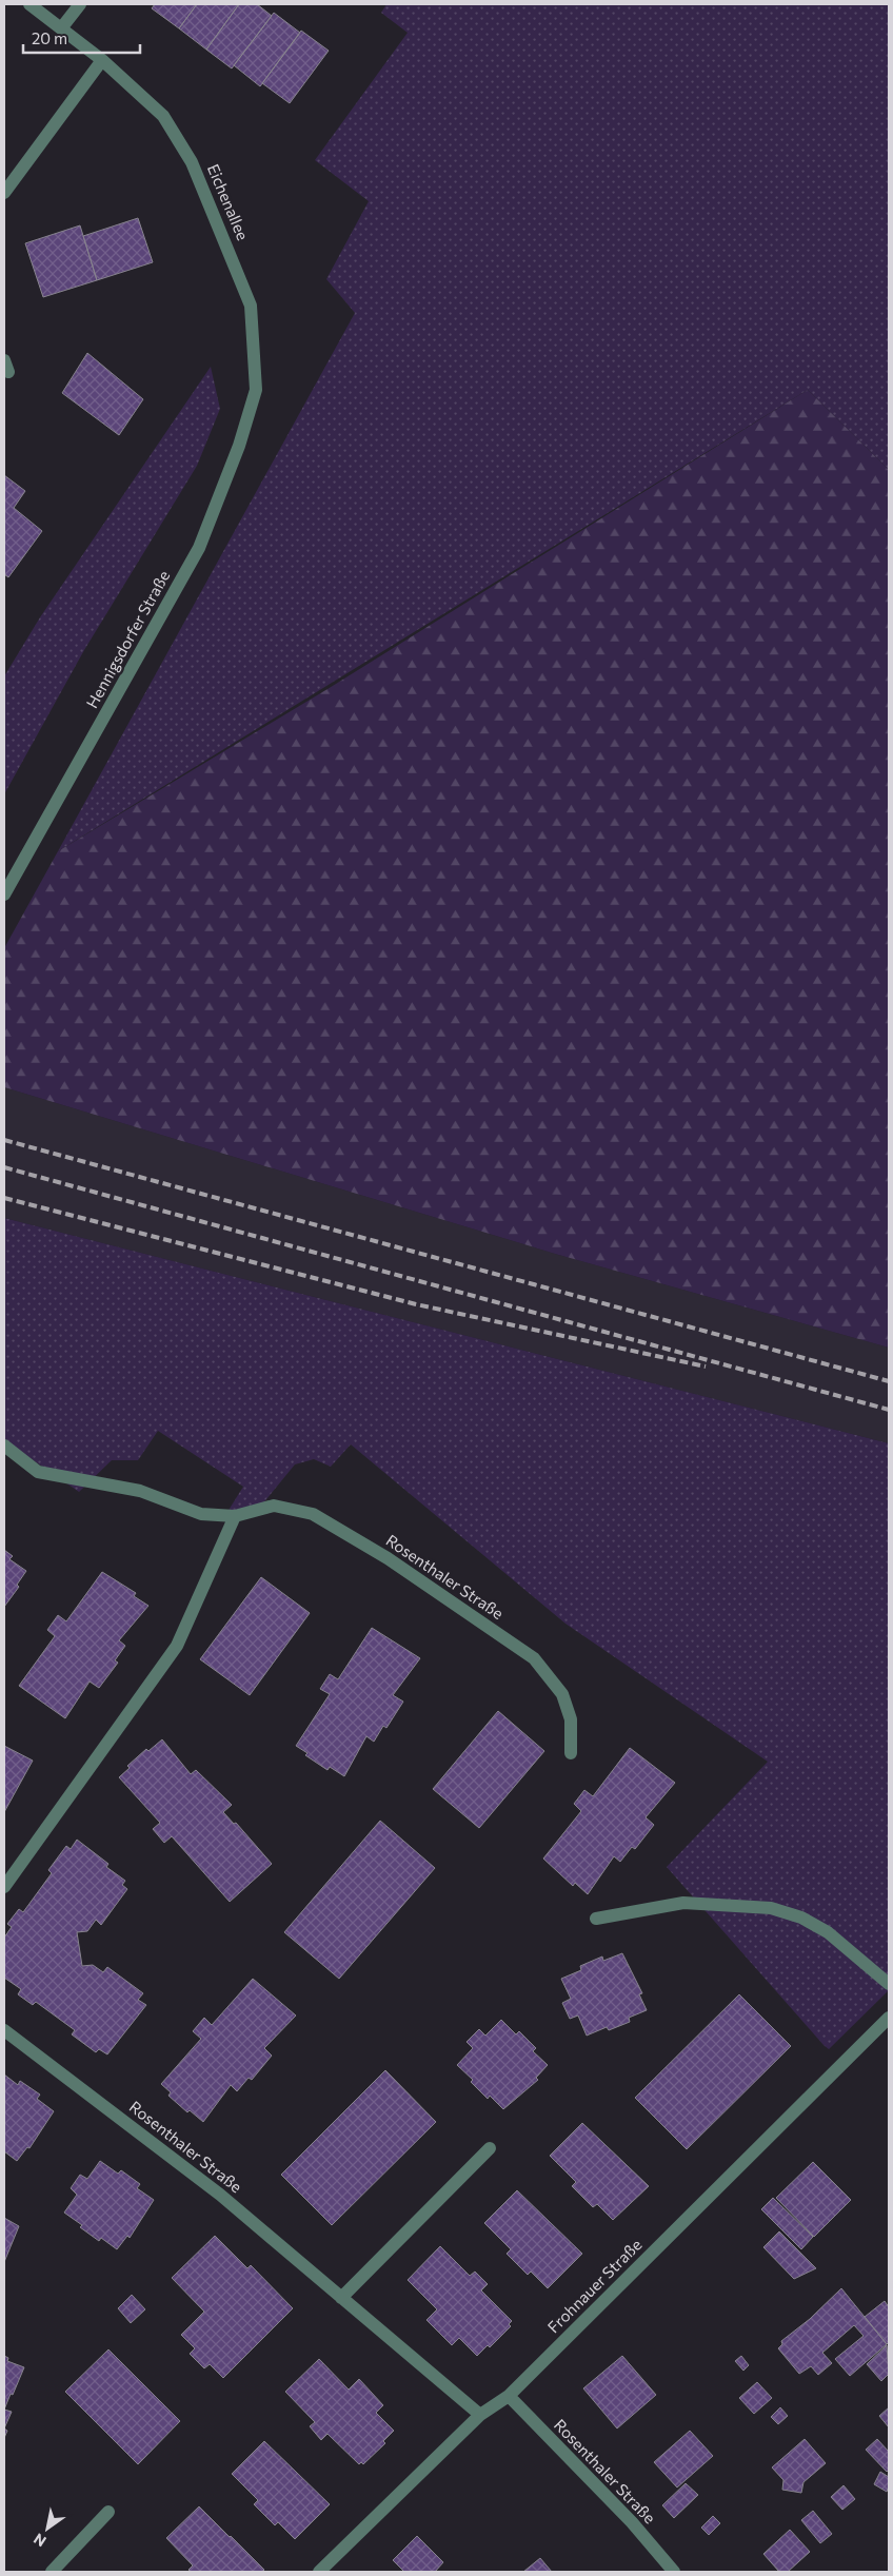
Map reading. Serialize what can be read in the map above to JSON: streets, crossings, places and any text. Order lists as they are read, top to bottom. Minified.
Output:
{"streets":{"street":["Eichenallee","Hennigsdorfer Straße","Rosenthaler Straße","Frohnauer Straße"]},"crossings":[["Eichenallee","Hennigsdorfer Straße"],["Rosenthaler Straße","Frohnauer Straße"]],"scale_bar":"20 m","north":"bottom left"}
